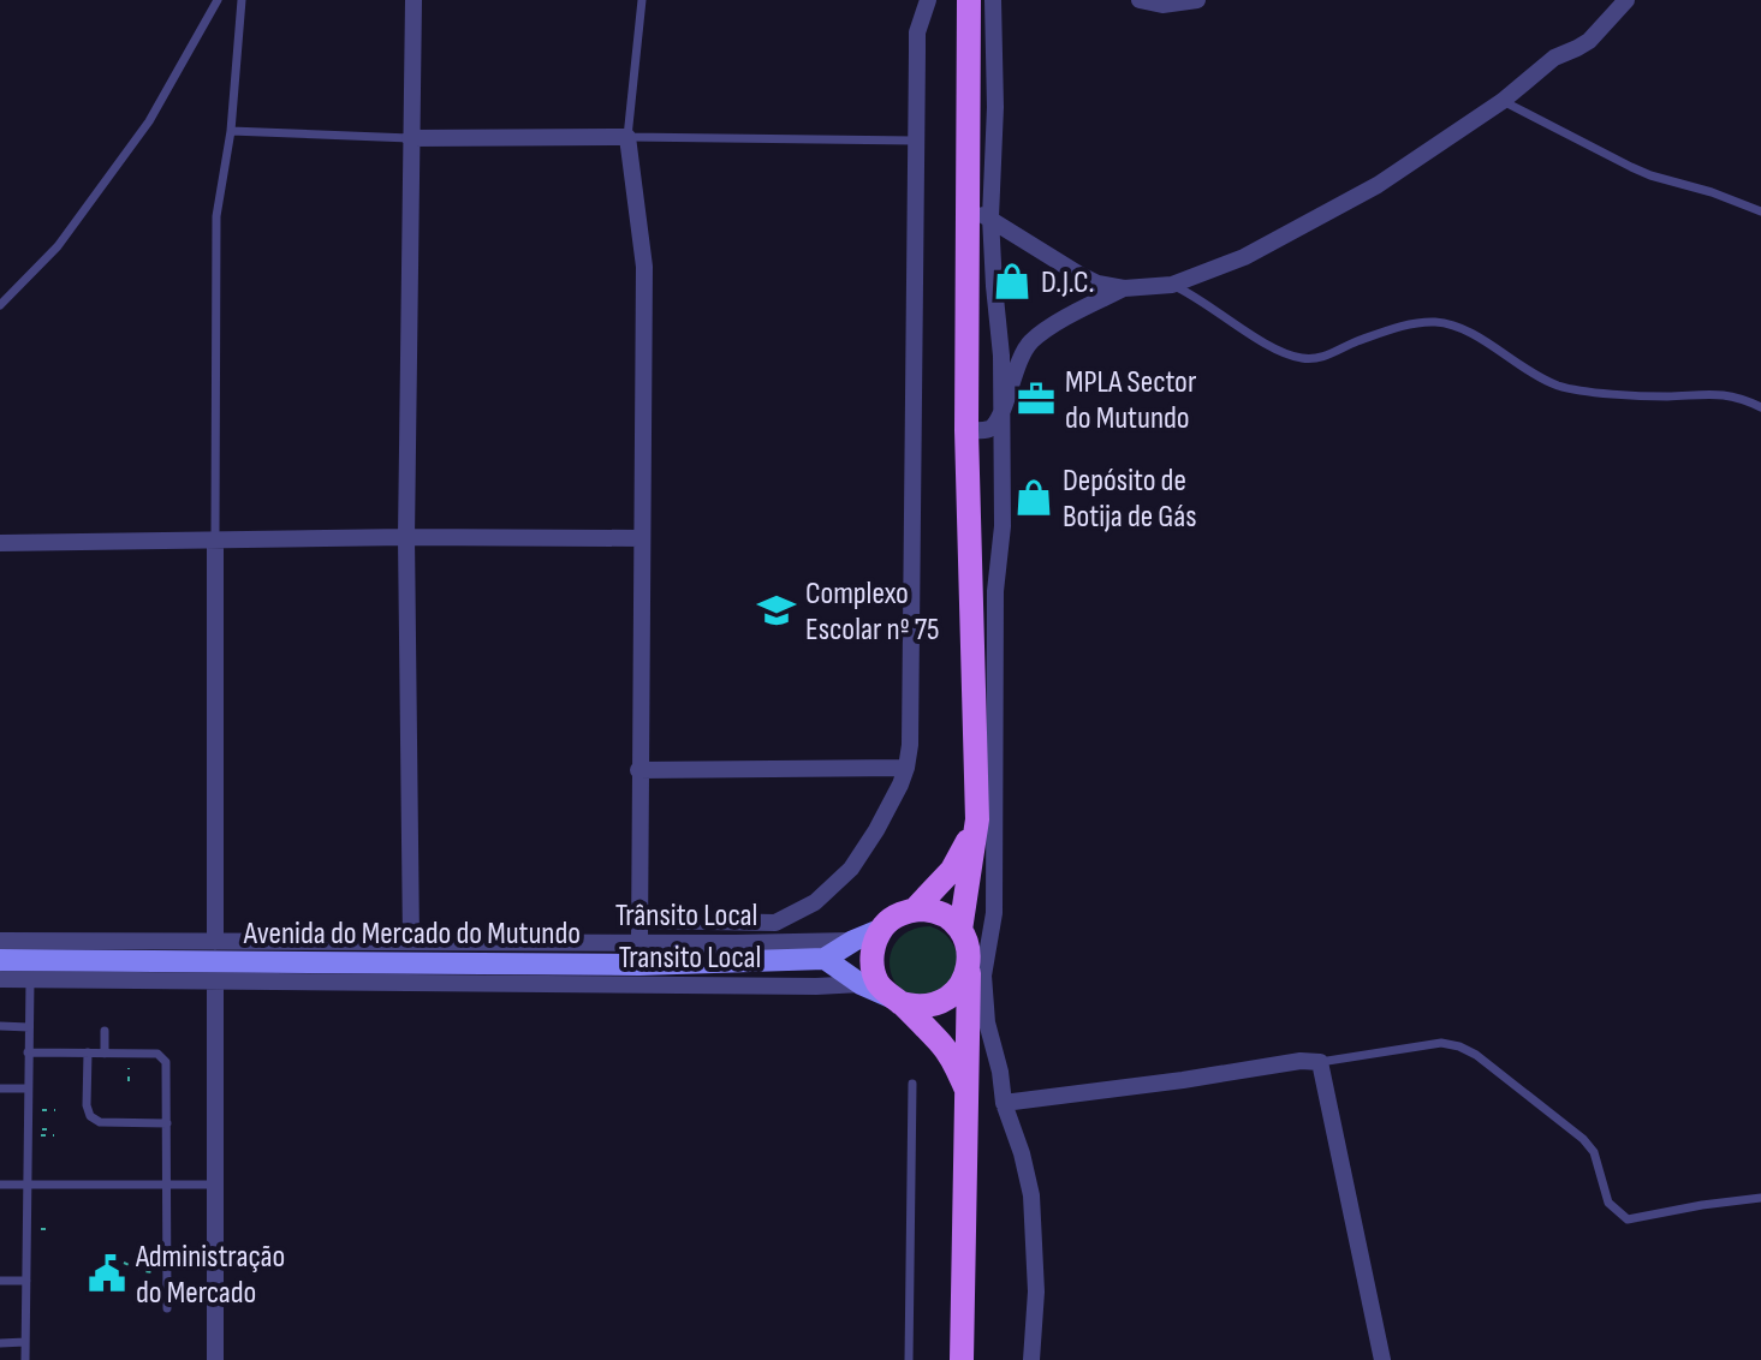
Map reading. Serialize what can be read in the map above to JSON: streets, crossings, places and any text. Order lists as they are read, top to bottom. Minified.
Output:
{"streets":{"main road":["Avenida do Mercado do Mutundo"],"street":["Trânsito Local","Transito Local"]},"places":{"shop":["D.J.C.","Depósito de Botija de Gás"],"office":["MPLA Sector do Mutundo"],"school or university":["Complexo Escolar nº 75"],"public building":["Administração do Mercado"]}}
